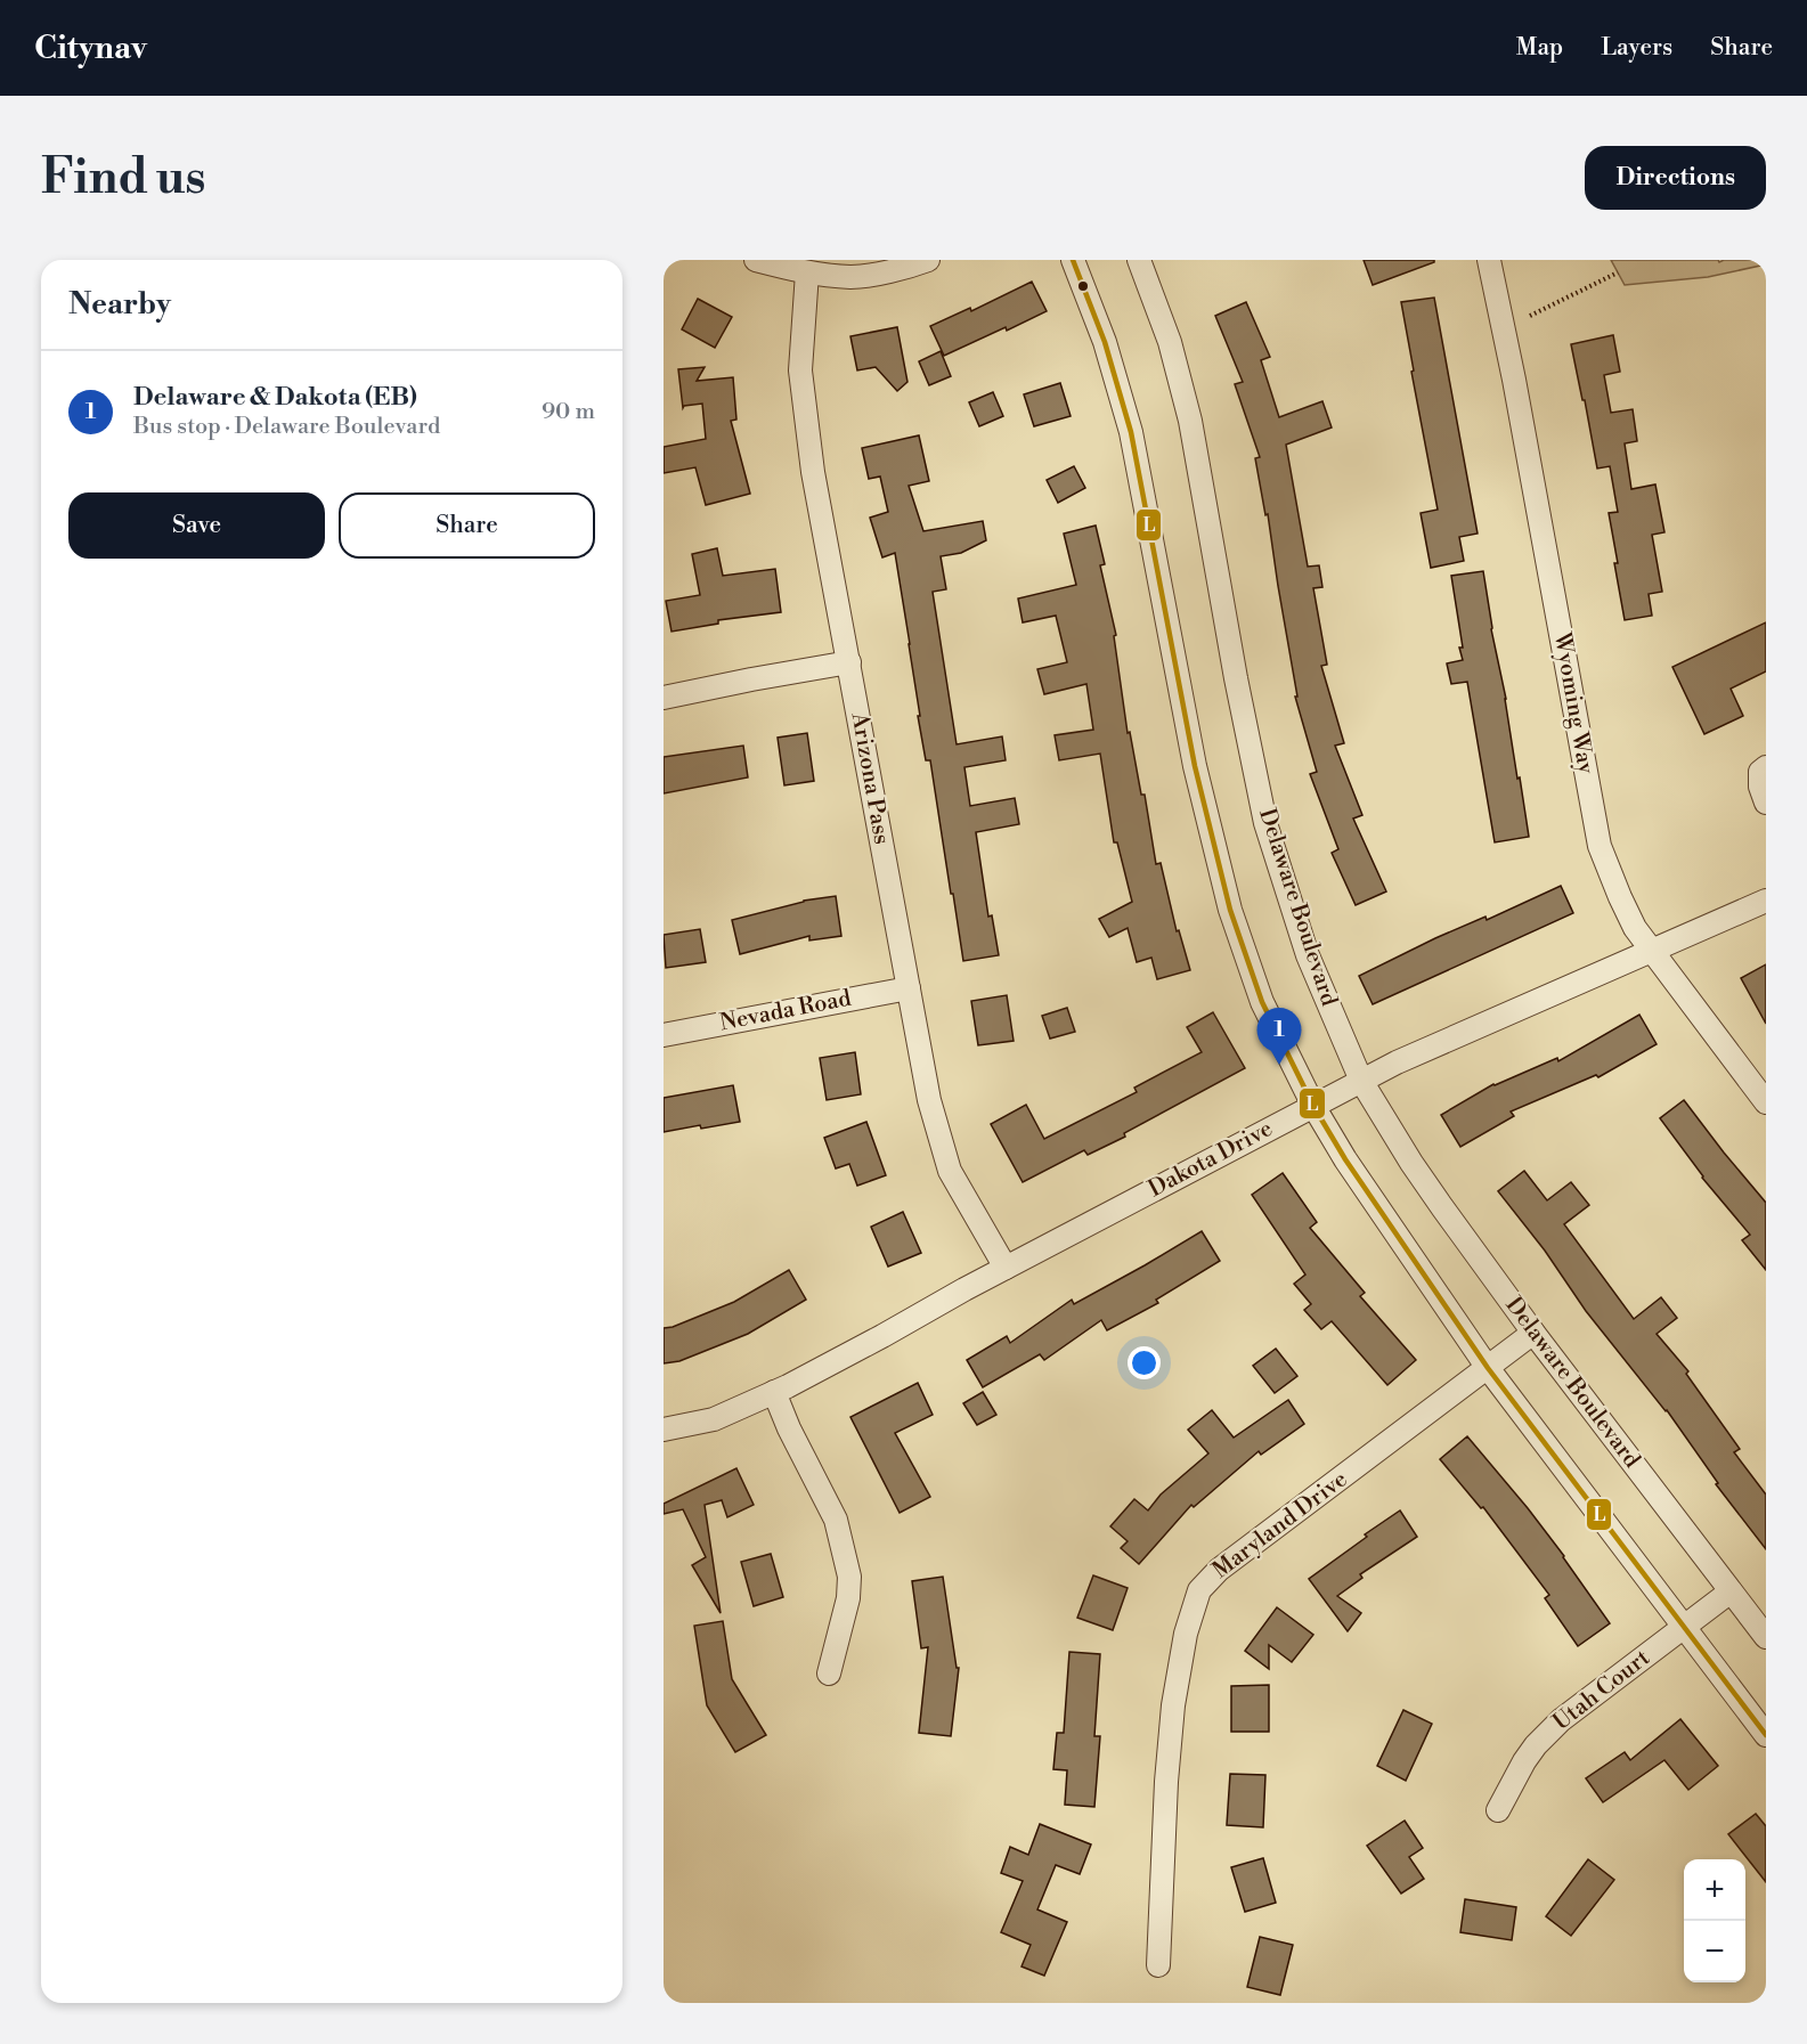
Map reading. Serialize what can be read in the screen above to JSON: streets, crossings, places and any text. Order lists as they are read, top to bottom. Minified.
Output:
{"streets":{"street":["Wyoming Way","Arizona Pass","Delaware Boulevard","Nevada Road","Dakota Drive","Maryland Drive","Utah Court"]},"crossings":[["Wyoming Way","Dakota Drive"],["Arizona Pass","Nevada Road"],["Arizona Pass","Dakota Drive"],["Delaware Boulevard","Dakota Drive"],["Delaware Boulevard","Maryland Drive"],["Delaware Boulevard","Utah Court"]],"lines":["transit line L"],"page":{"header":"Citynav","nav":["Map","Layers","Share"],"buttons":["Directions",["Save","Share"]],"title":"Find us","heading":"Nearby","list":[{"mark":"1","name":"Delaware & Dakota (EB)","note":"Bus stop · Delaware Boulevard","value":"90 m"}],"pins":"1","map_buttons":["+","−"]}}
